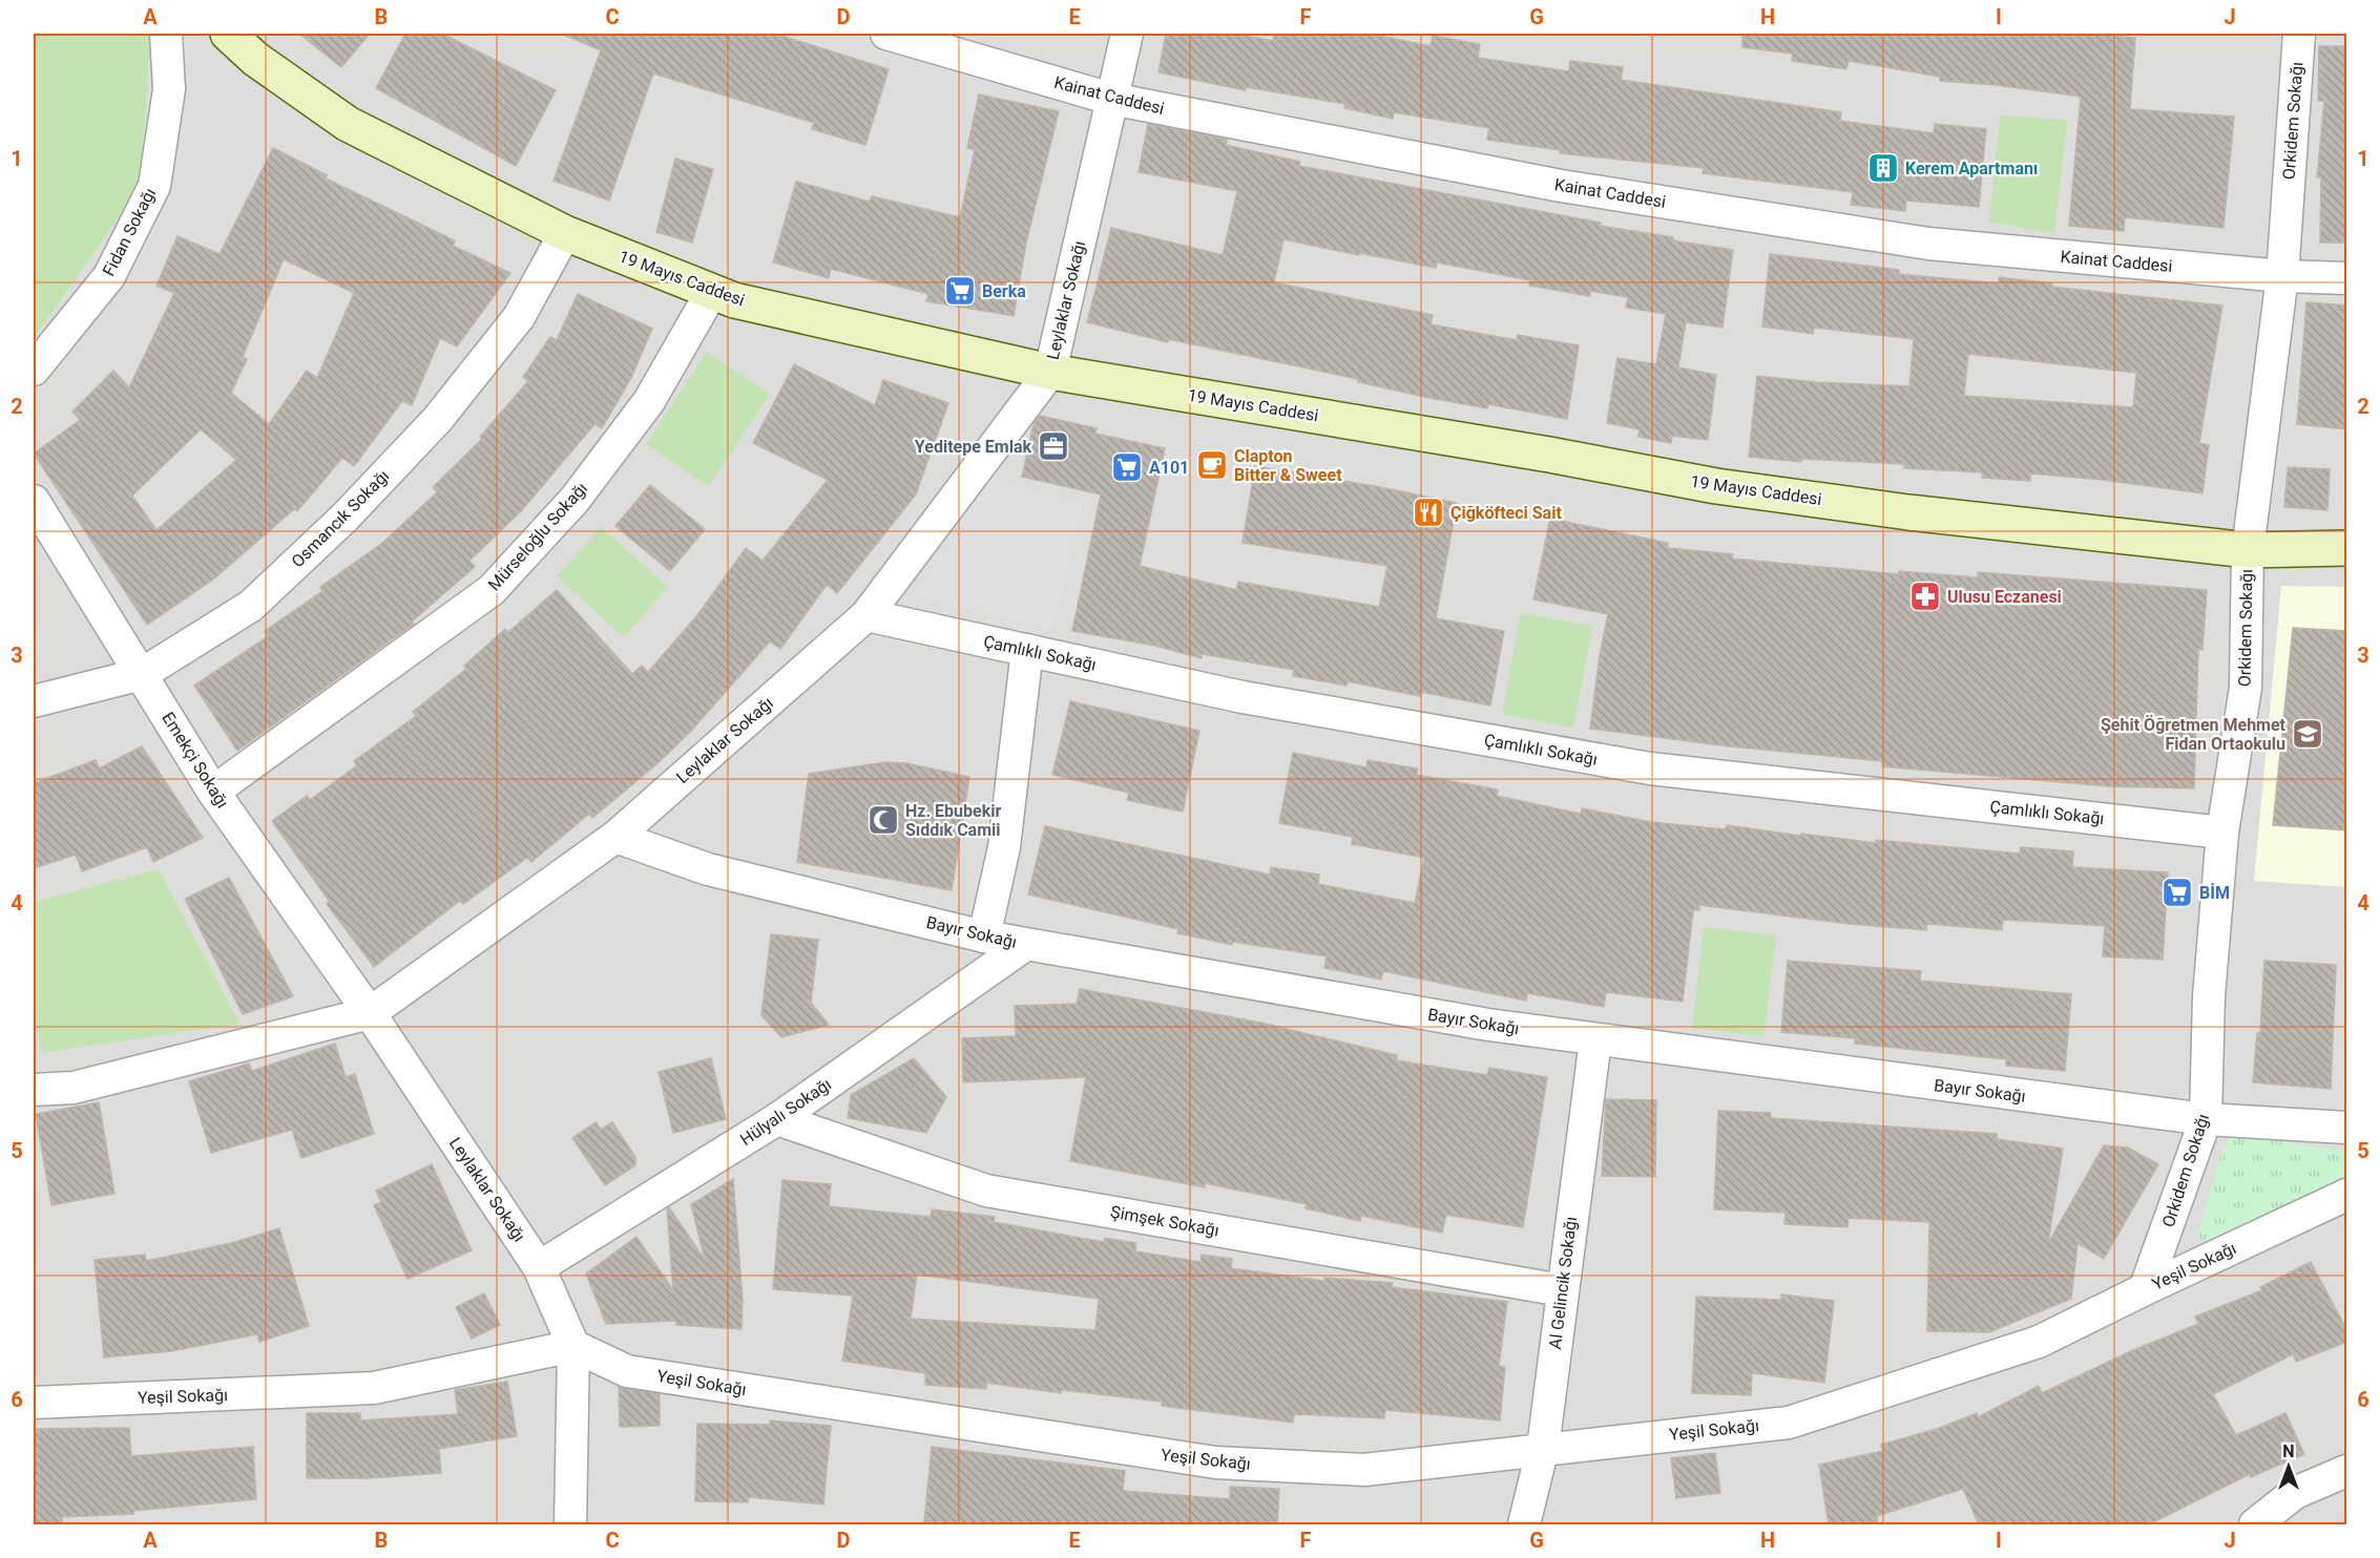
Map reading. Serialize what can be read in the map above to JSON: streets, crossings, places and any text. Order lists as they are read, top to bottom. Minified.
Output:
{"streets":{"street":["Kainat Caddesi","Orkidem Sokağı","Fidan Sokağı","19 Mayıs Caddesi","Leylaklar Sokağı","Osmancık Sokağı","Mürseloğlu Sokağı","Çamlıklı Sokağı","Emekçi Sokağı","Bayır Sokağı","Hülyalı Sokağı","Şimşek Sokağı","Yeşil Sokağı","Al Gelincik Sokağı"]},"crossings":[["Kainat Caddesi","Orkidem Sokağı"],["Kainat Caddesi","Leylaklar Sokağı"],["Orkidem Sokağı","19 Mayıs Caddesi"],["Orkidem Sokağı","Çamlıklı Sokağı"],["Orkidem Sokağı","Bayır Sokağı"],["Orkidem Sokağı","Yeşil Sokağı"],["19 Mayıs Caddesi","Leylaklar Sokağı"],["19 Mayıs Caddesi","Osmancık Sokağı"],["19 Mayıs Caddesi","Mürseloğlu Sokağı"],["Leylaklar Sokağı","Çamlıklı Sokağı"],["Leylaklar Sokağı","Emekçi Sokağı"],["Leylaklar Sokağı","Bayır Sokağı"],["Leylaklar Sokağı","Hülyalı Sokağı"],["Leylaklar Sokağı","Yeşil Sokağı"],["Osmancık Sokağı","Emekçi Sokağı"],["Mürseloğlu Sokağı","Emekçi Sokağı"],["Bayır Sokağı","Hülyalı Sokağı"],["Bayır Sokağı","Al Gelincik Sokağı"],["Hülyalı Sokağı","Şimşek Sokağı"],["Şimşek Sokağı","Al Gelincik Sokağı"],["Yeşil Sokağı","Al Gelincik Sokağı"]],"places":{"building":["Kerem Apartmanı"],"supermarket":["Berka","A101","BİM"],"office":["Yeditepe Emlak"],"cafe":["Clapton Bitter & Sweet"],"restaurant":["Çiğköfteci Sait"],"pharmacy":["Ulusu Eczanesi"],"school or university":["Şehit Öğretmen Mehmet Fidan Ortaokulu"],"mosque":["Hz. Ebubekir Sıddık Camii"]},"north":"top","grid":{"columns":["A","B","C","D","E","F","G","H","I","J"],"rows":["1","2","3","4","5","6"]}}
